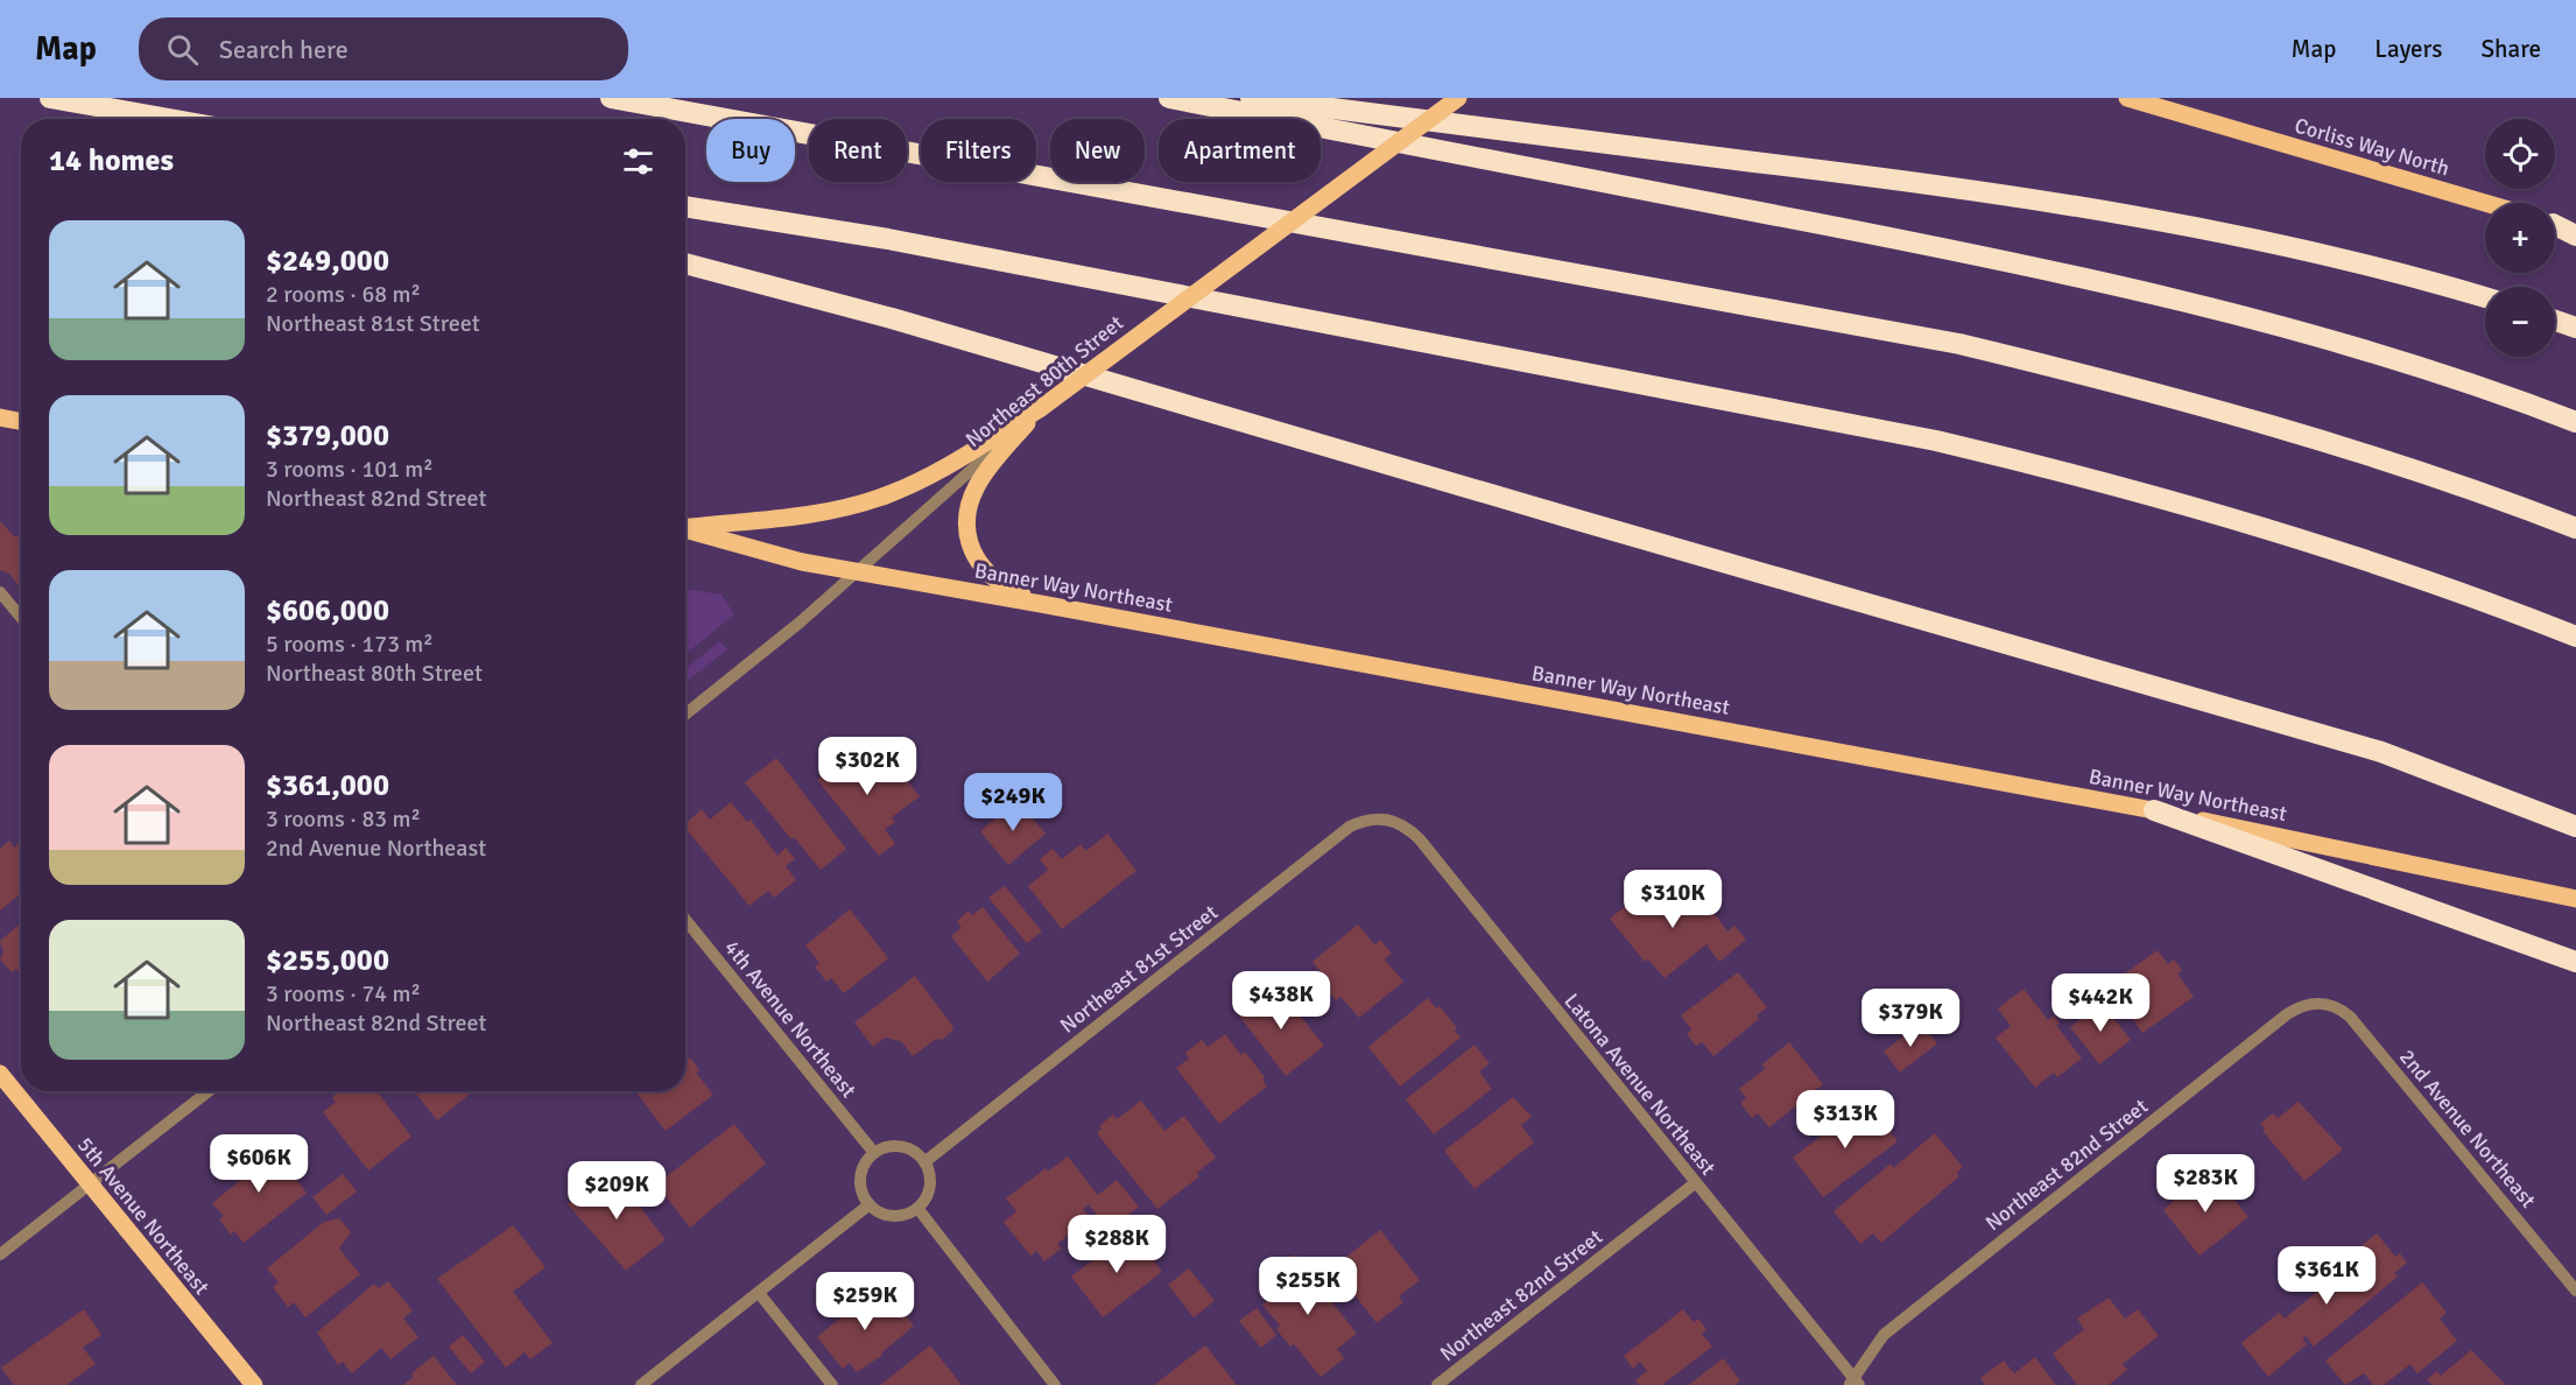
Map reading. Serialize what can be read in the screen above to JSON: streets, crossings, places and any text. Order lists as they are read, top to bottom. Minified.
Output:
{"streets":{"main road":["Corliss Way North","Northeast 80th Street","Banner Way Northeast","5th Avenue Northeast"],"street":["Northeast 81st Street","4th Avenue Northeast","Latona Avenue Northeast","2nd Avenue Northeast","Northeast 82nd Street"]},"crossings":[["Northeast 80th Street","Banner Way Northeast"],["Northeast 81st Street","4th Avenue Northeast"],["Northeast 81st Street","Latona Avenue Northeast"],["Latona Avenue Northeast","Northeast 82nd Street"],["2nd Avenue Northeast","Northeast 82nd Street"]],"page":{"header":"Map","search":"Search here","nav":["Map","Layers","Share"],"map_buttons":["+","−"],"chip":["Buy","Rent","Filters","New","Apartment"],"heading":"14 homes","list":[{"name":"$249,000","note":"2 rooms · 68 m² · Northeast 81st Street"},{"name":"$379,000","note":"3 rooms · 101 m² · Northeast 82nd Street"},{"name":"$606,000","note":"5 rooms · 173 m² · Northeast 80th Street"},{"name":"$361,000","note":"3 rooms · 83 m² · 2nd Avenue Northeast"},{"name":"$255,000","note":"3 rooms · 74 m² · Northeast 82nd Street"}],"price":["$302K","$249K","$310K","$438K","$442K","$379K","$313K","$606K","$283K","$209K","$288K","$361K","$255K","$259K"]}}
